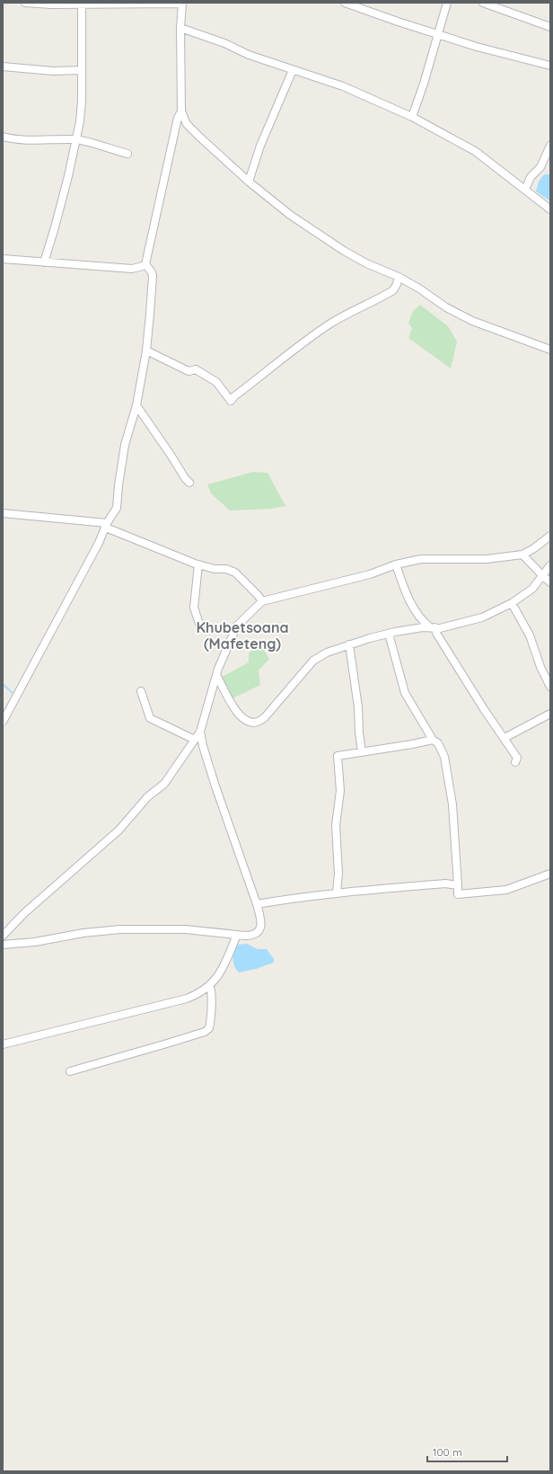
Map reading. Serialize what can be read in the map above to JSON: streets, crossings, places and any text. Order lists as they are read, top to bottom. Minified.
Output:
{"districts":["Khubetsoana (Mafeteng)"],"scale_bar":"100 m"}
